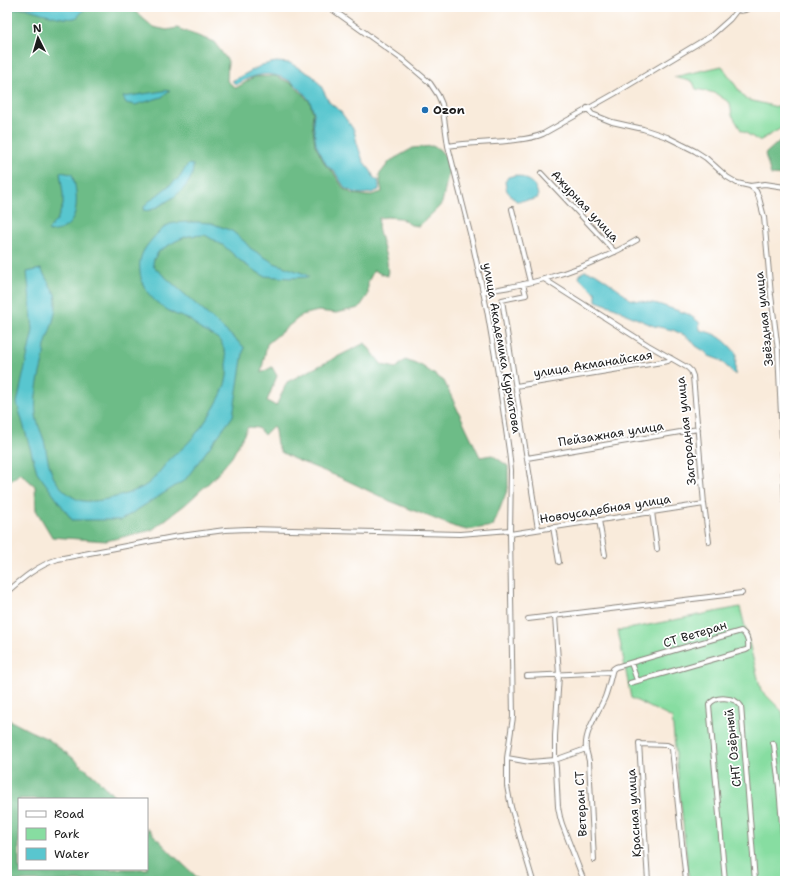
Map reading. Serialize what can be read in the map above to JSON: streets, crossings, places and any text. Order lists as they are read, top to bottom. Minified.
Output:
{"streets":{"street":["Ажурная улица","Звёздная улица","улица Академика Курчатова","улица Акманайская","Загородная улица","Пейзажная улица","Новоусадебная улица","СТ Ветеран","СНТ Озёрный","Ветеран СТ","Красная улица"]},"crossings":[["улица Академика Курчатова","Новоусадебная улица"],["улица Академика Курчатова","Ветеран СТ"],["улица Акманайская","Загородная улица"],["Загородная улица","Пейзажная улица"],["Загородная улица","Новоусадебная улица"],["СТ Ветеран","Ветеран СТ"]],"places":["Ozon"],"legend":["Road","Park","Water"],"north":"top"}
